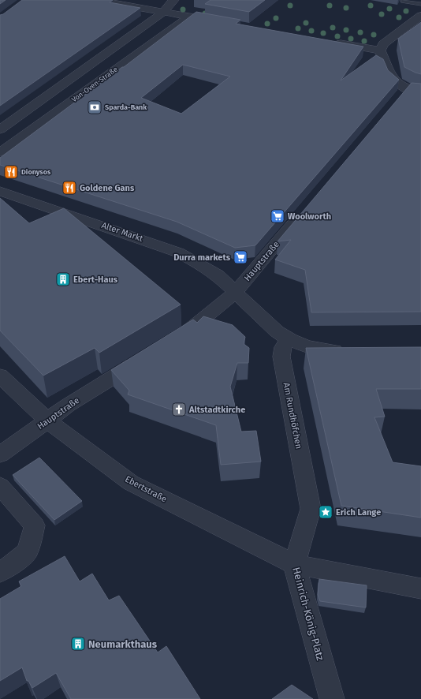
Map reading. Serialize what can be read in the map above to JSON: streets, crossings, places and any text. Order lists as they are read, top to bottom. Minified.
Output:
{"streets":{"street":["Von-Oven-Straße","Alter Markt","Hauptstraße","Am Rundhöfchen","Ebertstraße","Heinrich-König-Platz"]},"crossings":[["Alter Markt","Hauptstraße"],["Alter Markt","Am Rundhöfchen"],["Hauptstraße","Ebertstraße"],["Am Rundhöfchen","Heinrich-König-Platz"],["Ebertstraße","Heinrich-König-Platz"]],"places":{"bank":["Sparda-Bank"],"restaurant":["Dionysos","Goldene Gans"],"supermarket":["Woolworth","Durra markets"],"building":["Ebert-Haus","Neumarkthaus"],"church":["Altstadtkirche"],"place":["Erich Lange"]}}
